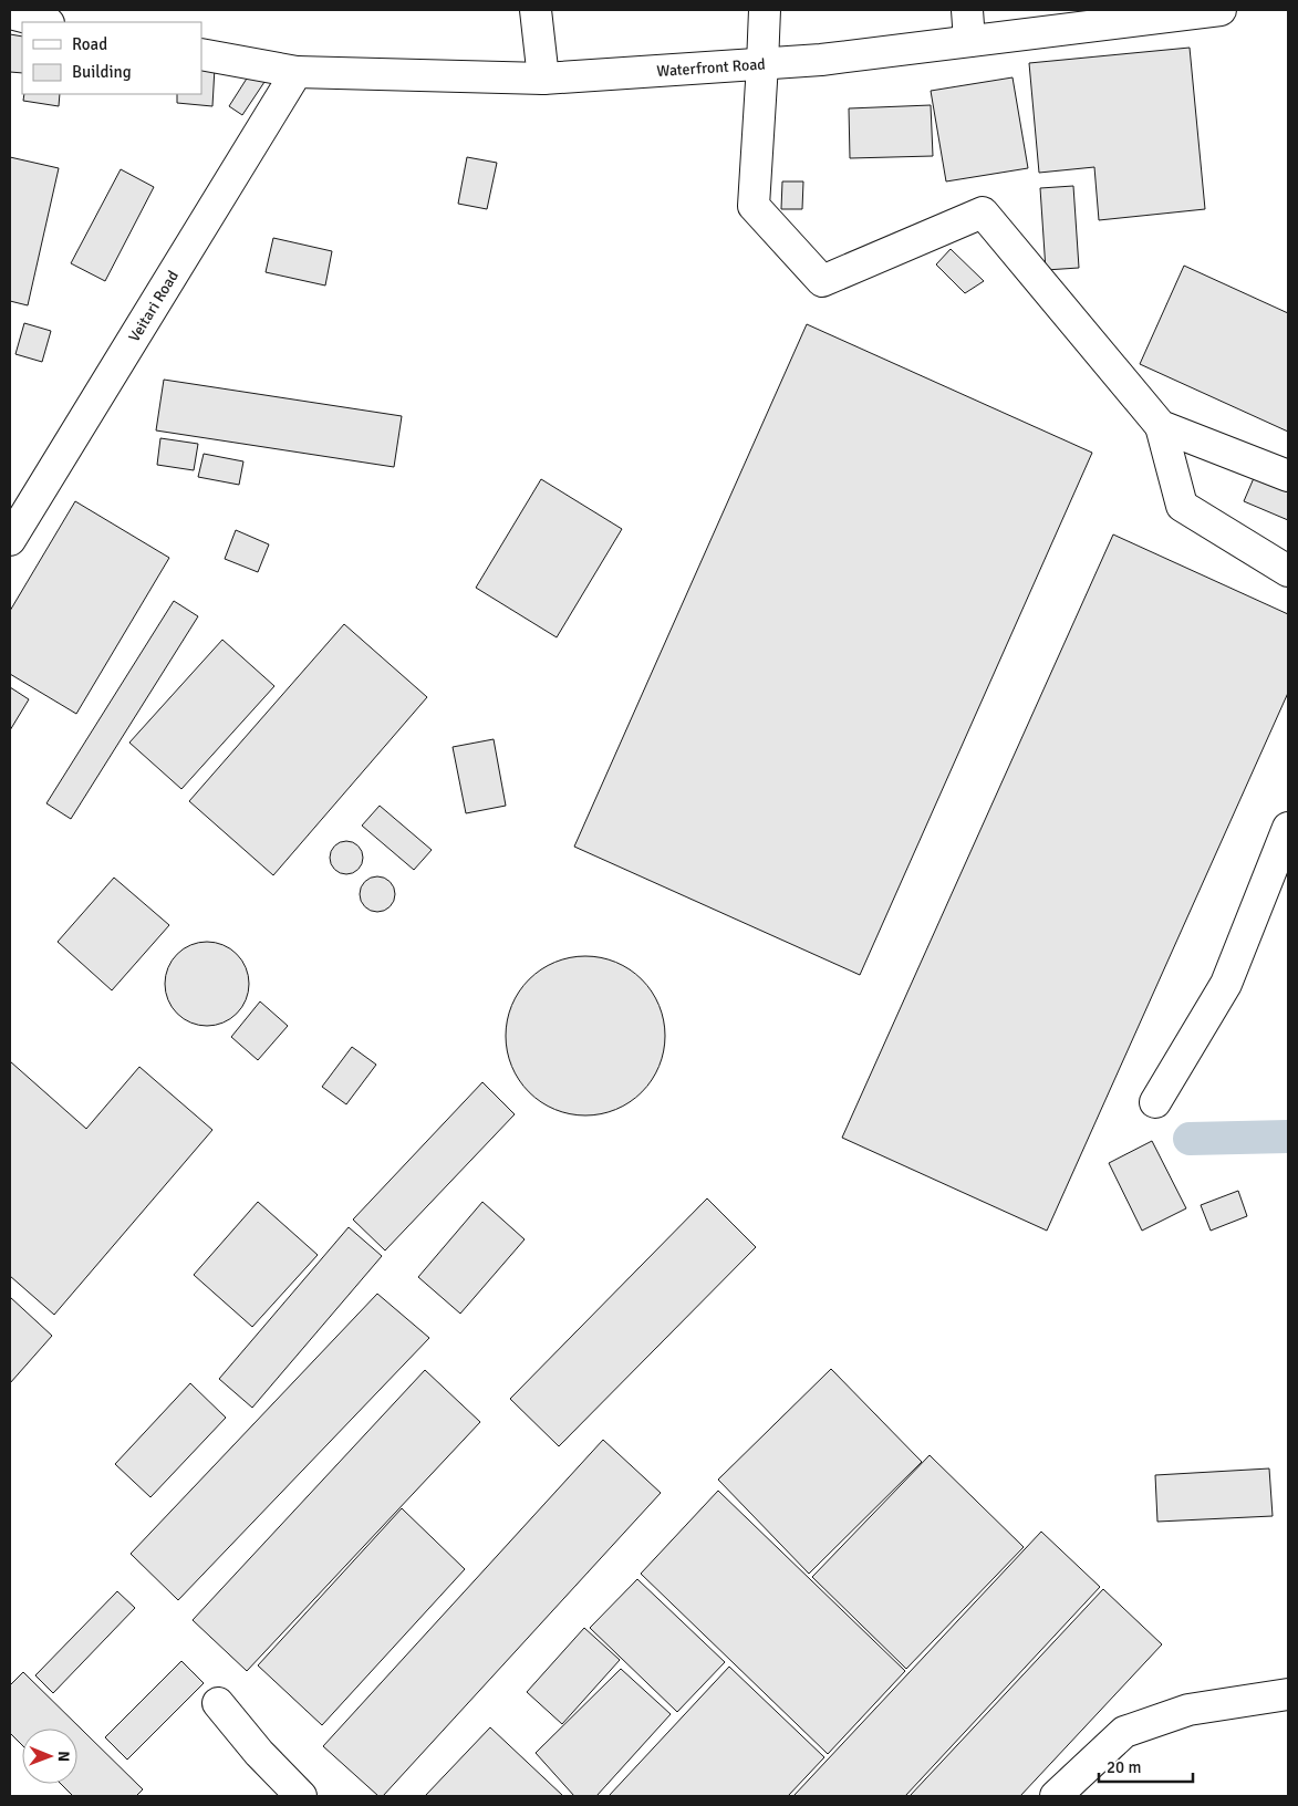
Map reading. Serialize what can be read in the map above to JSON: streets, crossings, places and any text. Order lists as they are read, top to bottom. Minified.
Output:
{"streets":{"main road":["Waterfront Road","Veitari Road"]},"crossings":[["Waterfront Road","Veitari Road"]],"legend":["Road","Building"],"scale_bar":"20 m","north":"right"}
